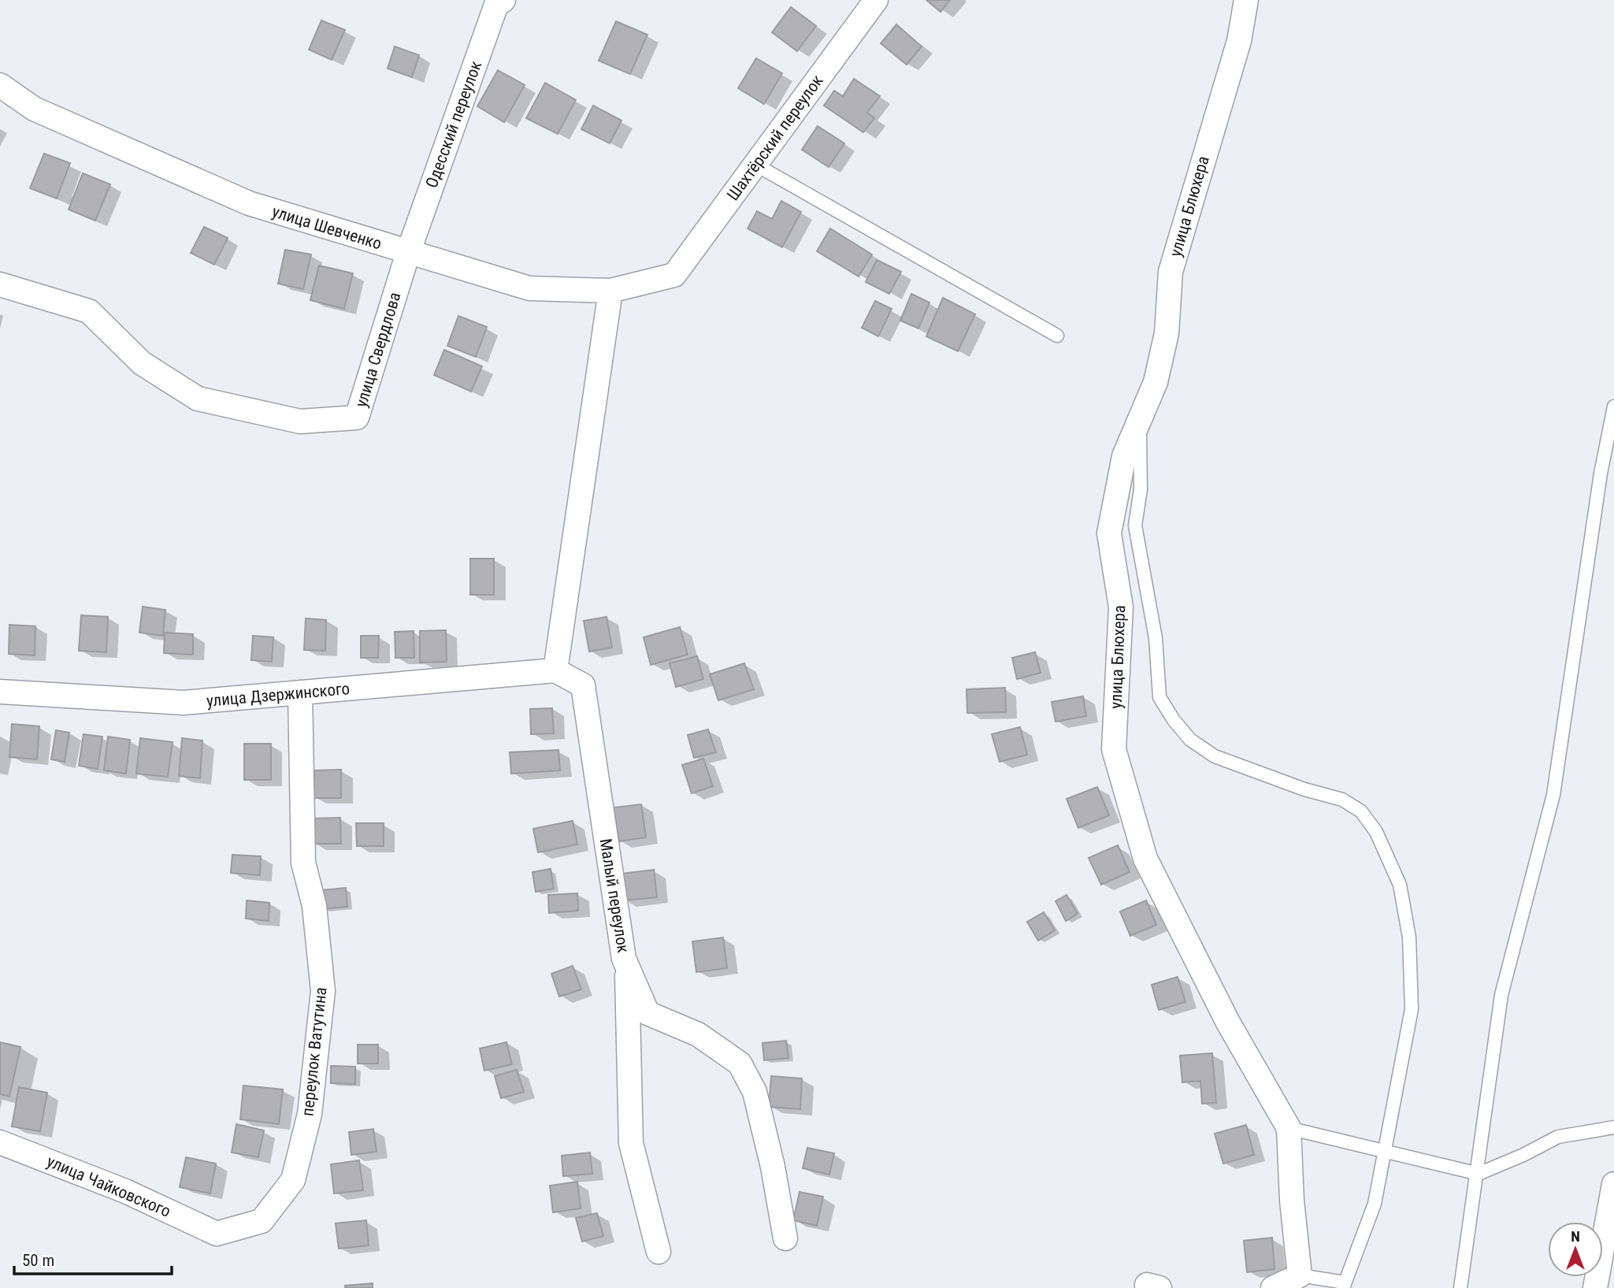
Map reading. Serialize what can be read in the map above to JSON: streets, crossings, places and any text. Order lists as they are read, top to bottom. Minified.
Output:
{"streets":{"street":["Одесский переулок","Шахтёрский переулок","улица Блюхера","улица Шевченко","улица Свердлова","улица Дзержинского","Малый переулок","переулок Ватутина","улица Чайковского"]},"crossings":[["Одесский переулок","улица Шевченко"],["Одесский переулок","улица Свердлова"],["Шахтёрский переулок","улица Шевченко"],["улица Шевченко","улица Свердлова"],["улица Дзержинского","Малый переулок"],["улица Дзержинского","переулок Ватутина"],["переулок Ватутина","улица Чайковского"]],"scale_bar":"50 m","north":"top"}
